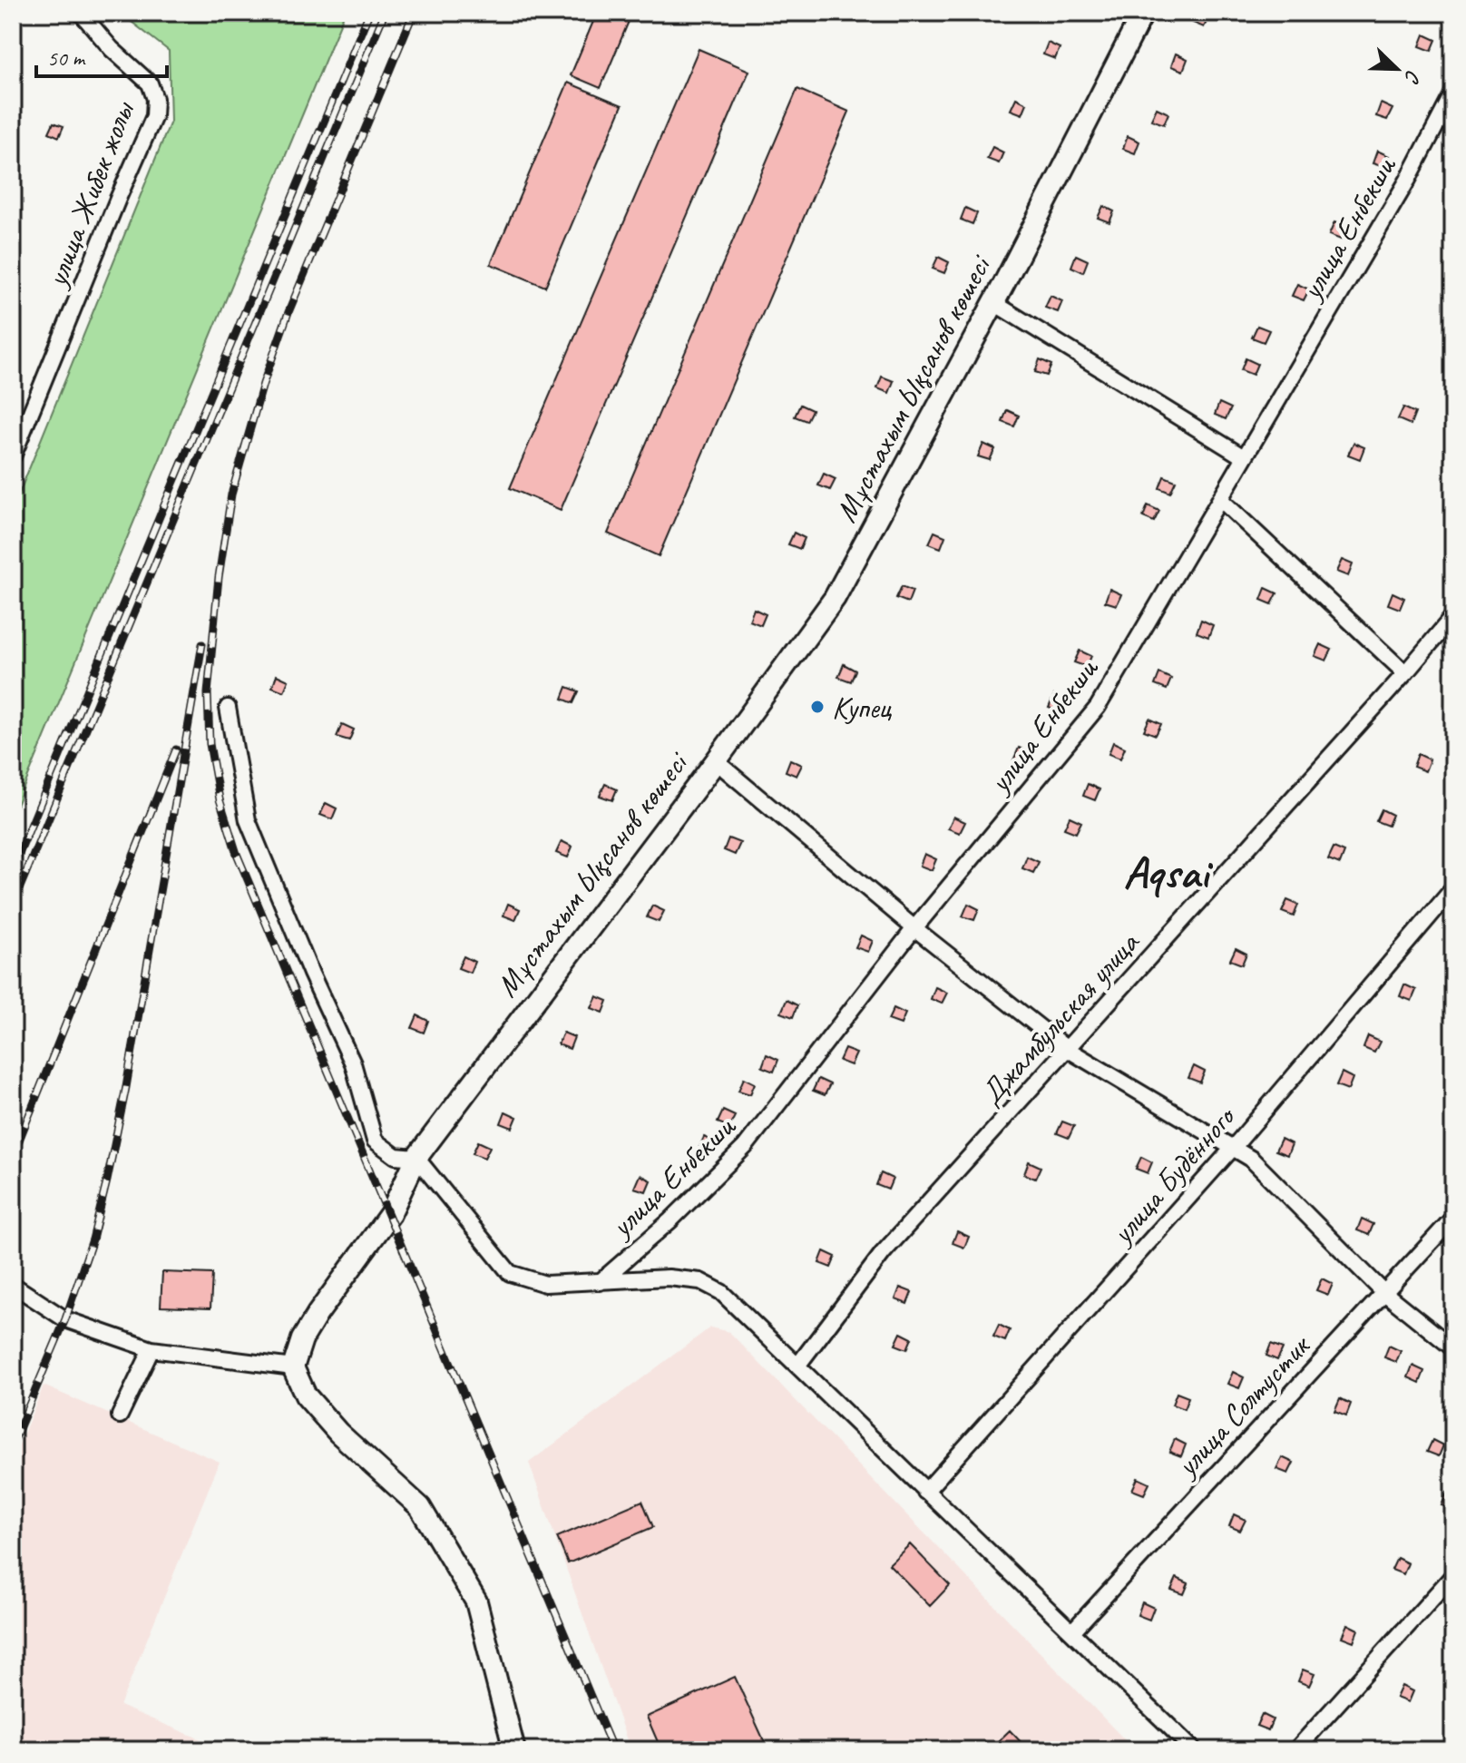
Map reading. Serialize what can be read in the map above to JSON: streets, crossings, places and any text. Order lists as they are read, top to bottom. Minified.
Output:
{"streets":{"main road":["Мұстахым Ықсанов көшесі"],"street":["улица Жибек жолы","улица Енбекши","Джамбульская улица","улица Будённого","улица Солтустик"]},"districts":["Aqsai"],"places":["Купец"],"scale_bar":"50 m","north":"bottom right"}
